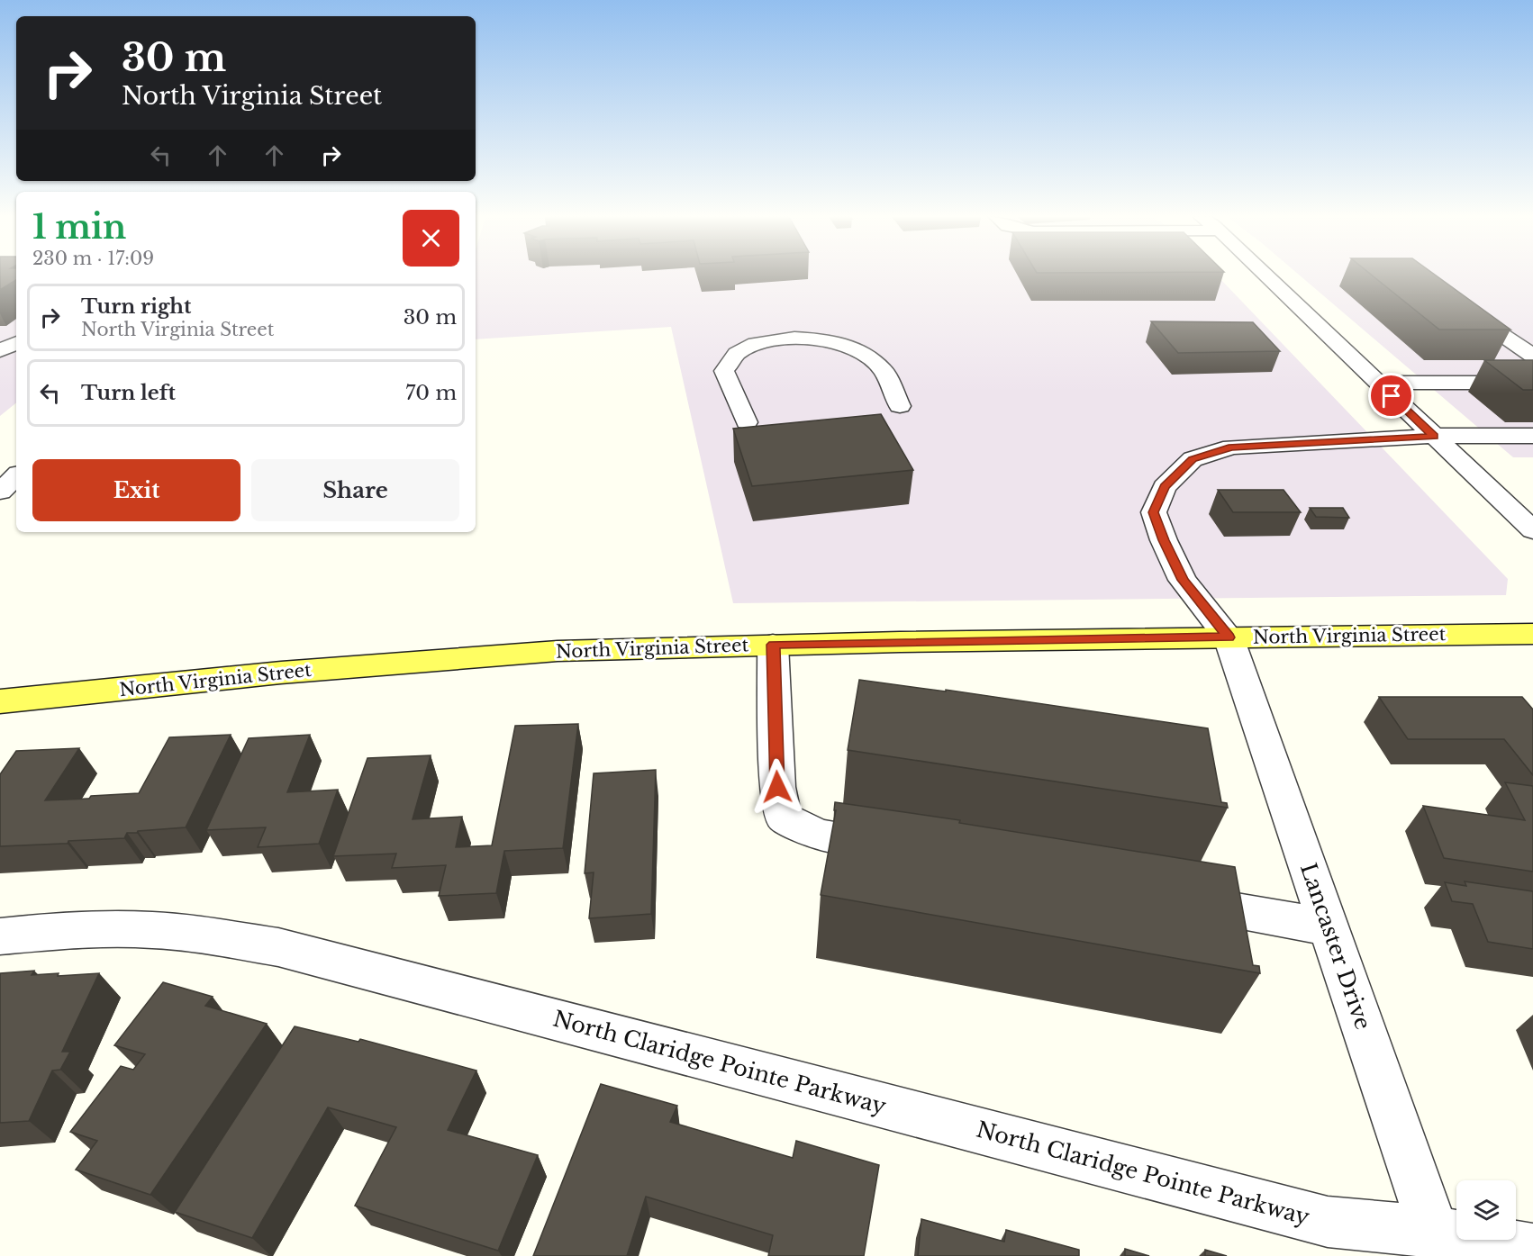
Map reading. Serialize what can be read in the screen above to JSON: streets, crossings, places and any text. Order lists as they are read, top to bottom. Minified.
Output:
{"streets":{"main road":["North Virginia Street"],"street":["Lancaster Drive","North Claridge Pointe Parkway"]},"crossings":[["North Virginia Street","Lancaster Drive"],["Lancaster Drive","North Claridge Pointe Parkway"]],"page":{"turn":["30 m","North Virginia Street"],"heading":["1 min","230 m · 17:09"],"list":[{"name":"Turn right","note":"North Virginia Street","value":"30 m"},{"name":"Turn left","value":"70 m"}],"buttons":["Exit","Share"]}}
